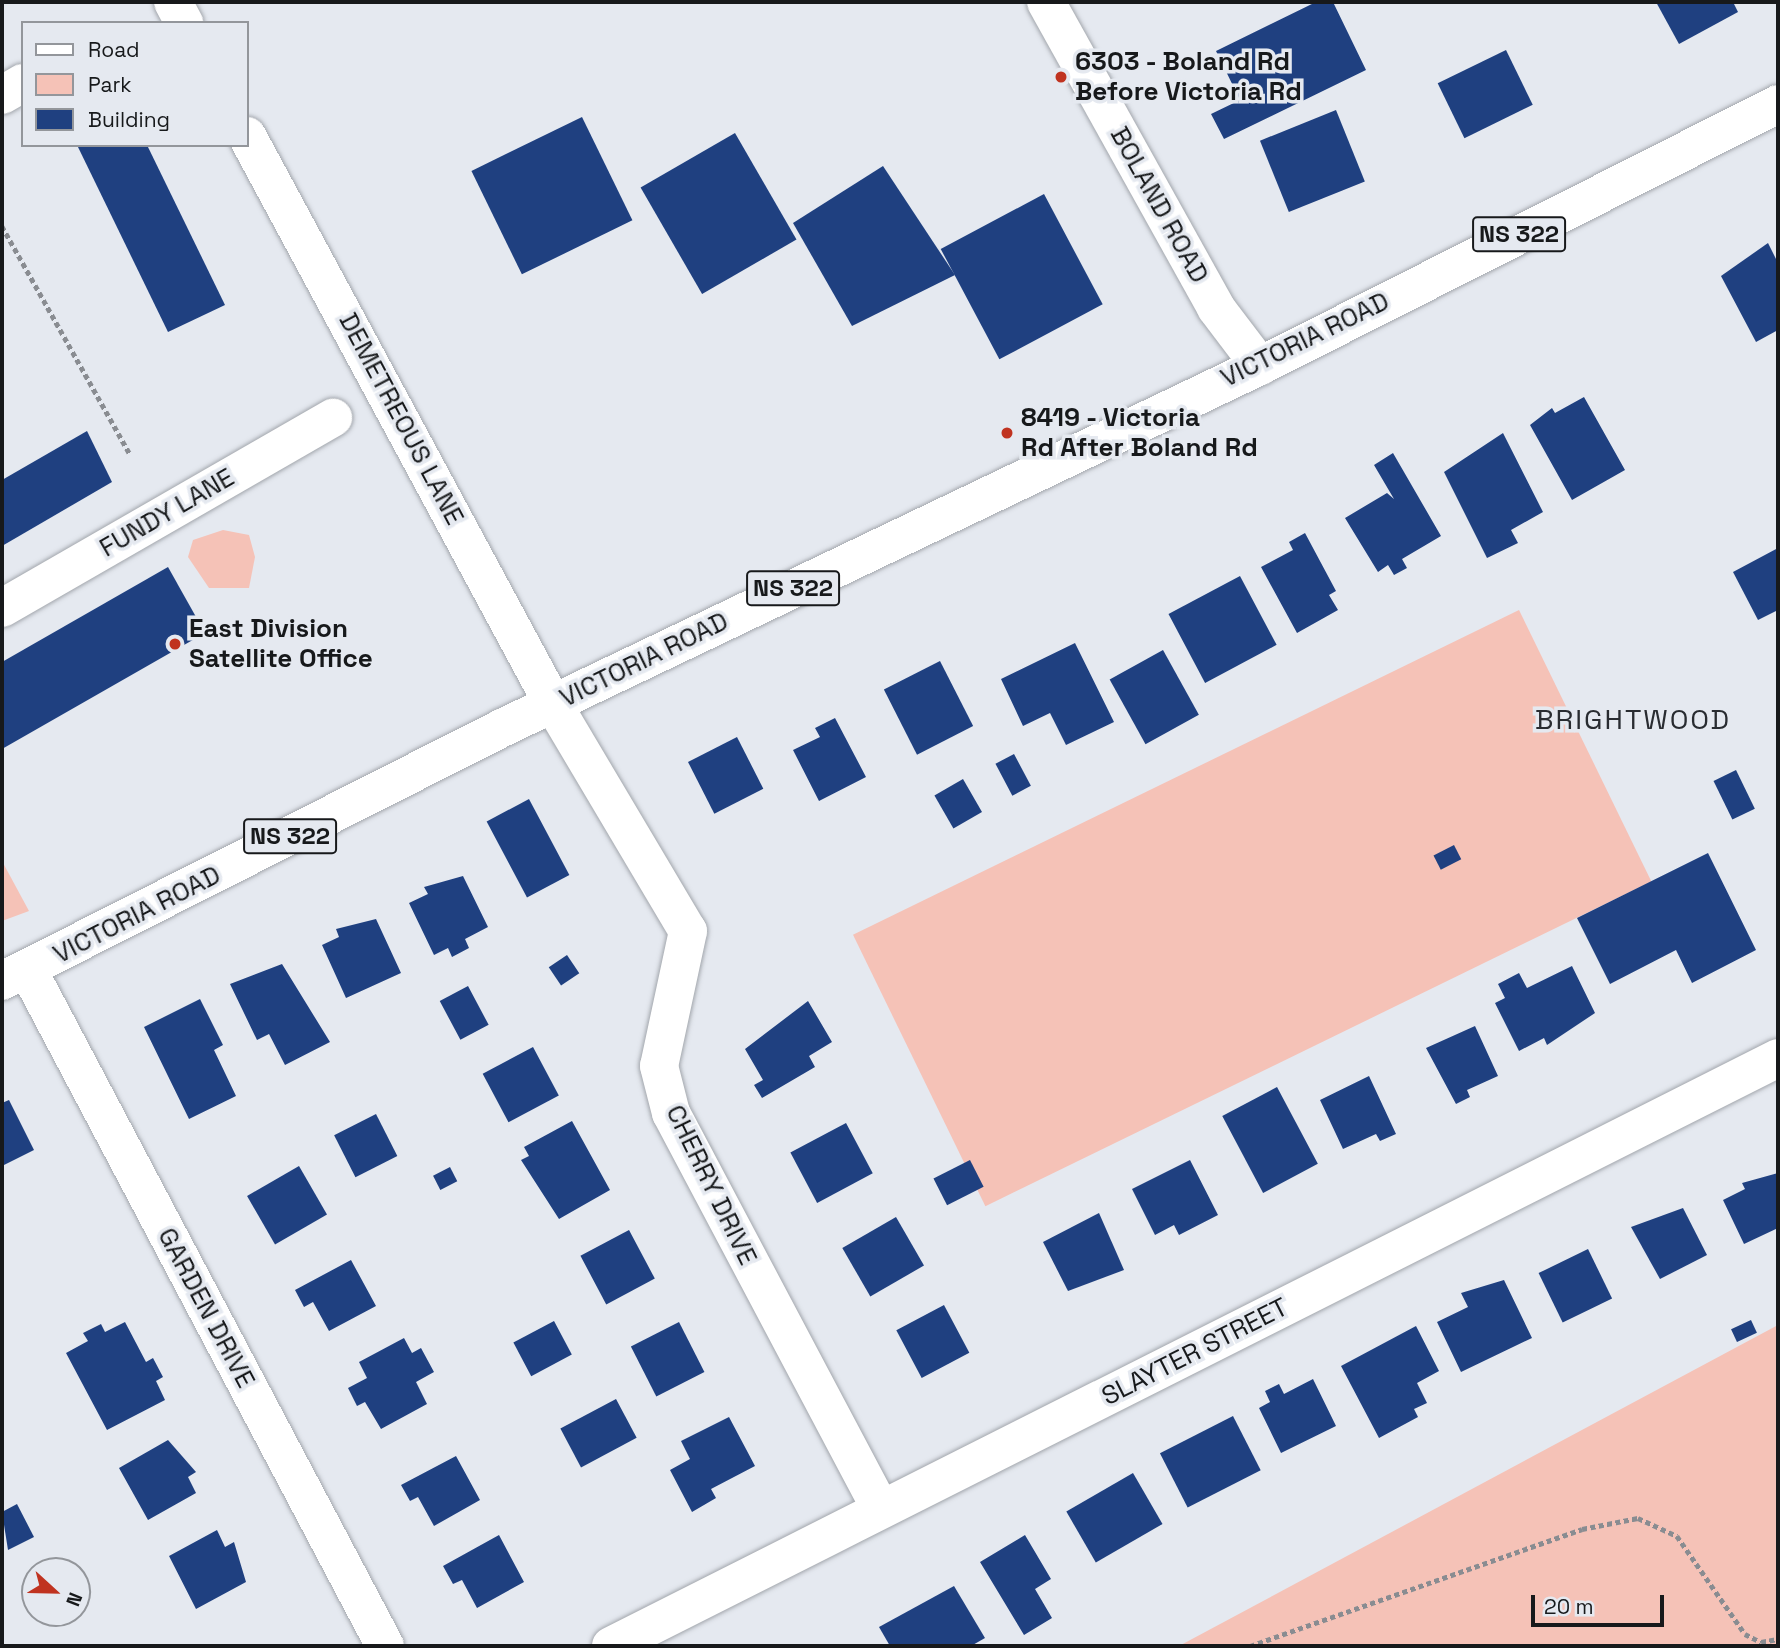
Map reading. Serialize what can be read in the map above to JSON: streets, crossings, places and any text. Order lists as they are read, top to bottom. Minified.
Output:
{"streets":{"street":["BOLAND ROAD","NS 322","VICTORIA ROAD","DEMETREOUS LANE","FUNDY LANE","CHERRY DRIVE","GARDEN DRIVE","SLAYTER STREET"]},"crossings":[["BOLAND ROAD","VICTORIA ROAD"],["VICTORIA ROAD","DEMETREOUS LANE"],["VICTORIA ROAD","CHERRY DRIVE"],["VICTORIA ROAD","GARDEN DRIVE"],["DEMETREOUS LANE","CHERRY DRIVE"],["CHERRY DRIVE","SLAYTER STREET"]],"districts":["BRIGHTWOOD"],"places":["6303 - Boland Rd Before Victoria Rd","8419 - Victoria Rd After Boland Rd","East Division Satellite Office"],"legend":["Road","Park","Building"],"scale_bar":"20 m","north":"right"}
